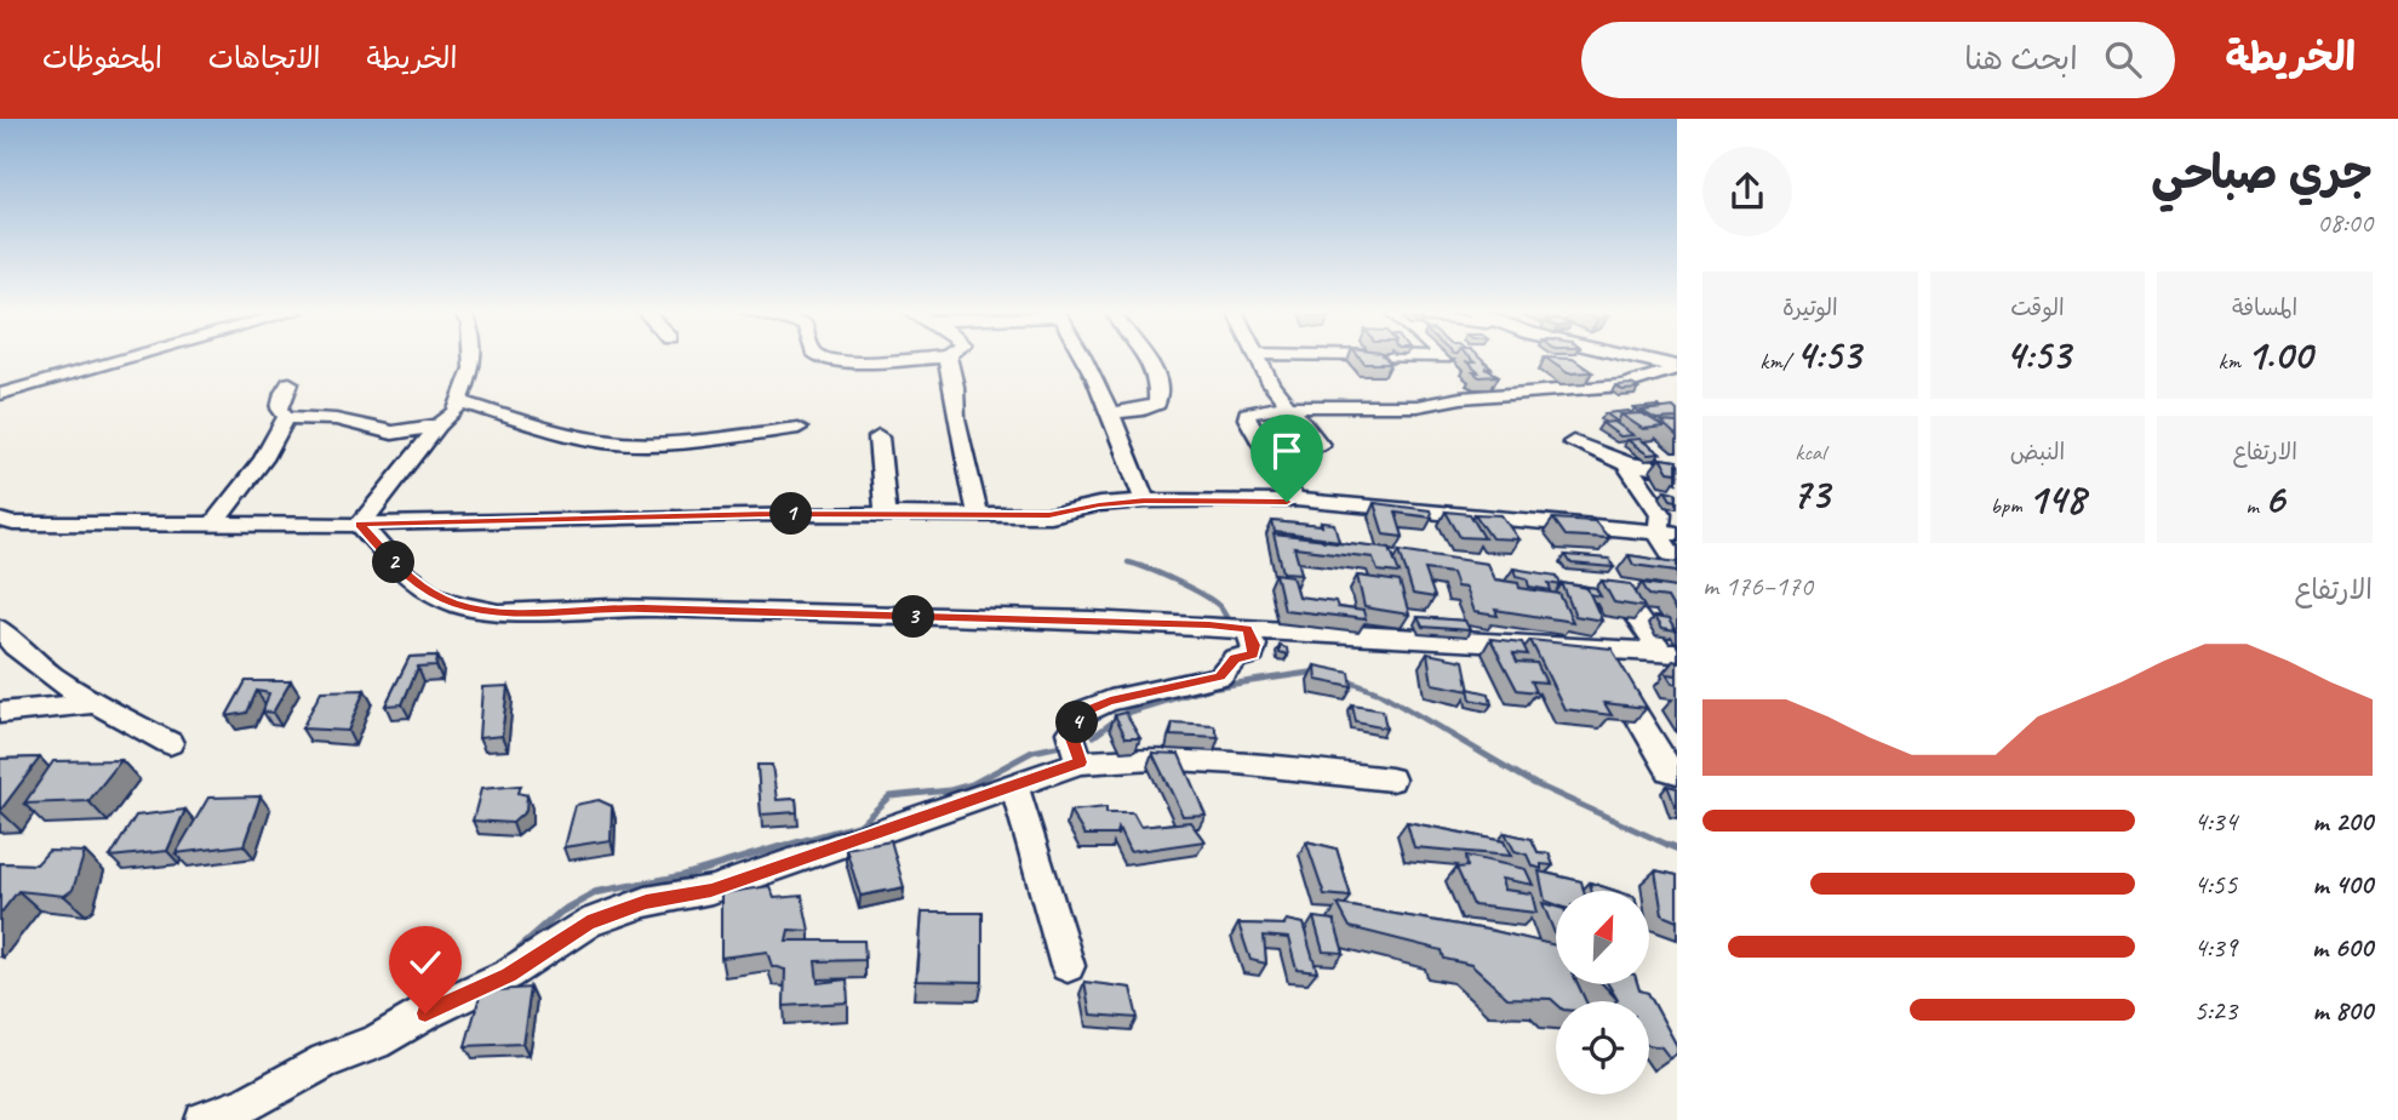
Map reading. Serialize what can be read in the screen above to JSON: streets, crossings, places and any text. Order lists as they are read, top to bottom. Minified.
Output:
{"north":"top right","page":{"header":"الخريطة","search":"ابحث هنا","nav":["الخريطة","الاتجاهات","المحفوظات"],"heading":["جري صباحي","08:00"],"stats":[["المسافة","1.00 km"],["الوقت","4:53"],["الوتيرة","4:53 /km"],["الارتفاع","6 m"],["النبض","148 bpm"],["kcal","73"]],"pins":["1","2","3","4"],"chart":["الارتفاع","170–176 m"],"list":[{"name":"200 m","note":"4:34"},{"name":"400 m","note":"4:55"},{"name":"600 m","note":"4:39"},{"name":"800 m","note":"5:23"}]}}
